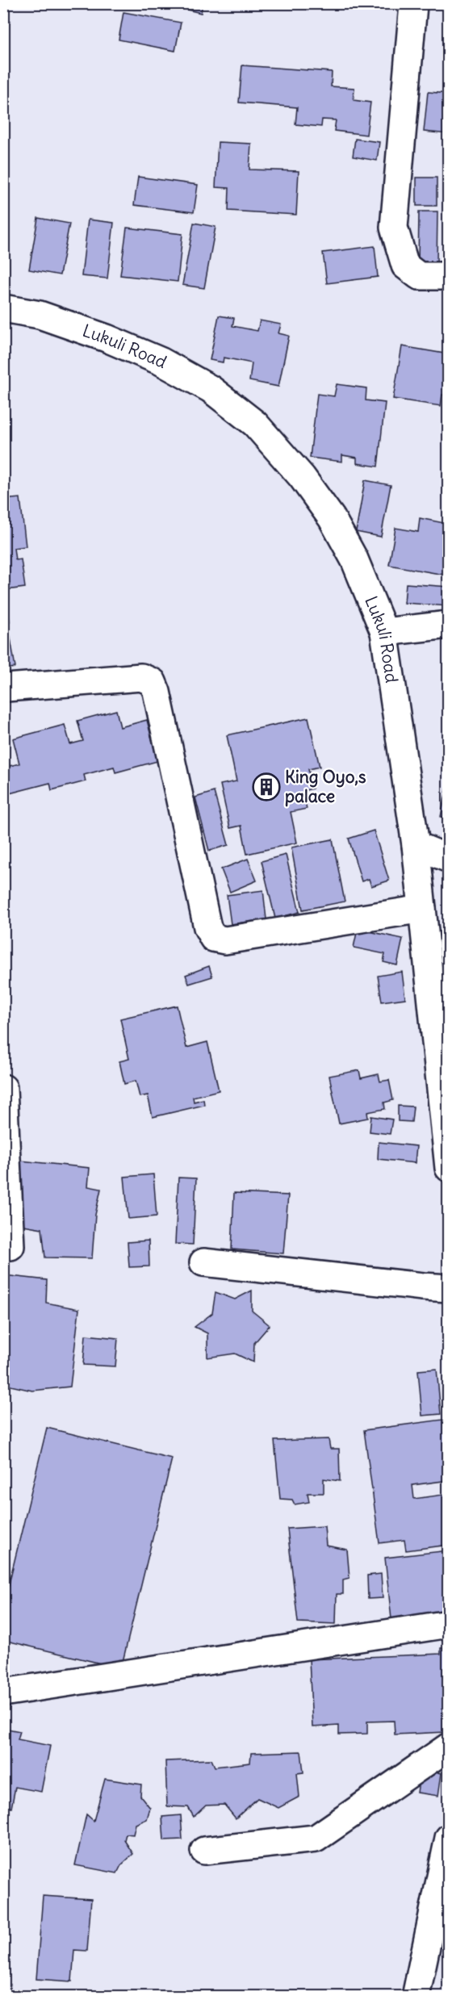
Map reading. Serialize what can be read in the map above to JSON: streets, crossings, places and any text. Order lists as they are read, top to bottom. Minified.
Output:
{"streets":{"street":["Lukuli Road"]},"places":{"building":["King Oyo,s palace"]}}
